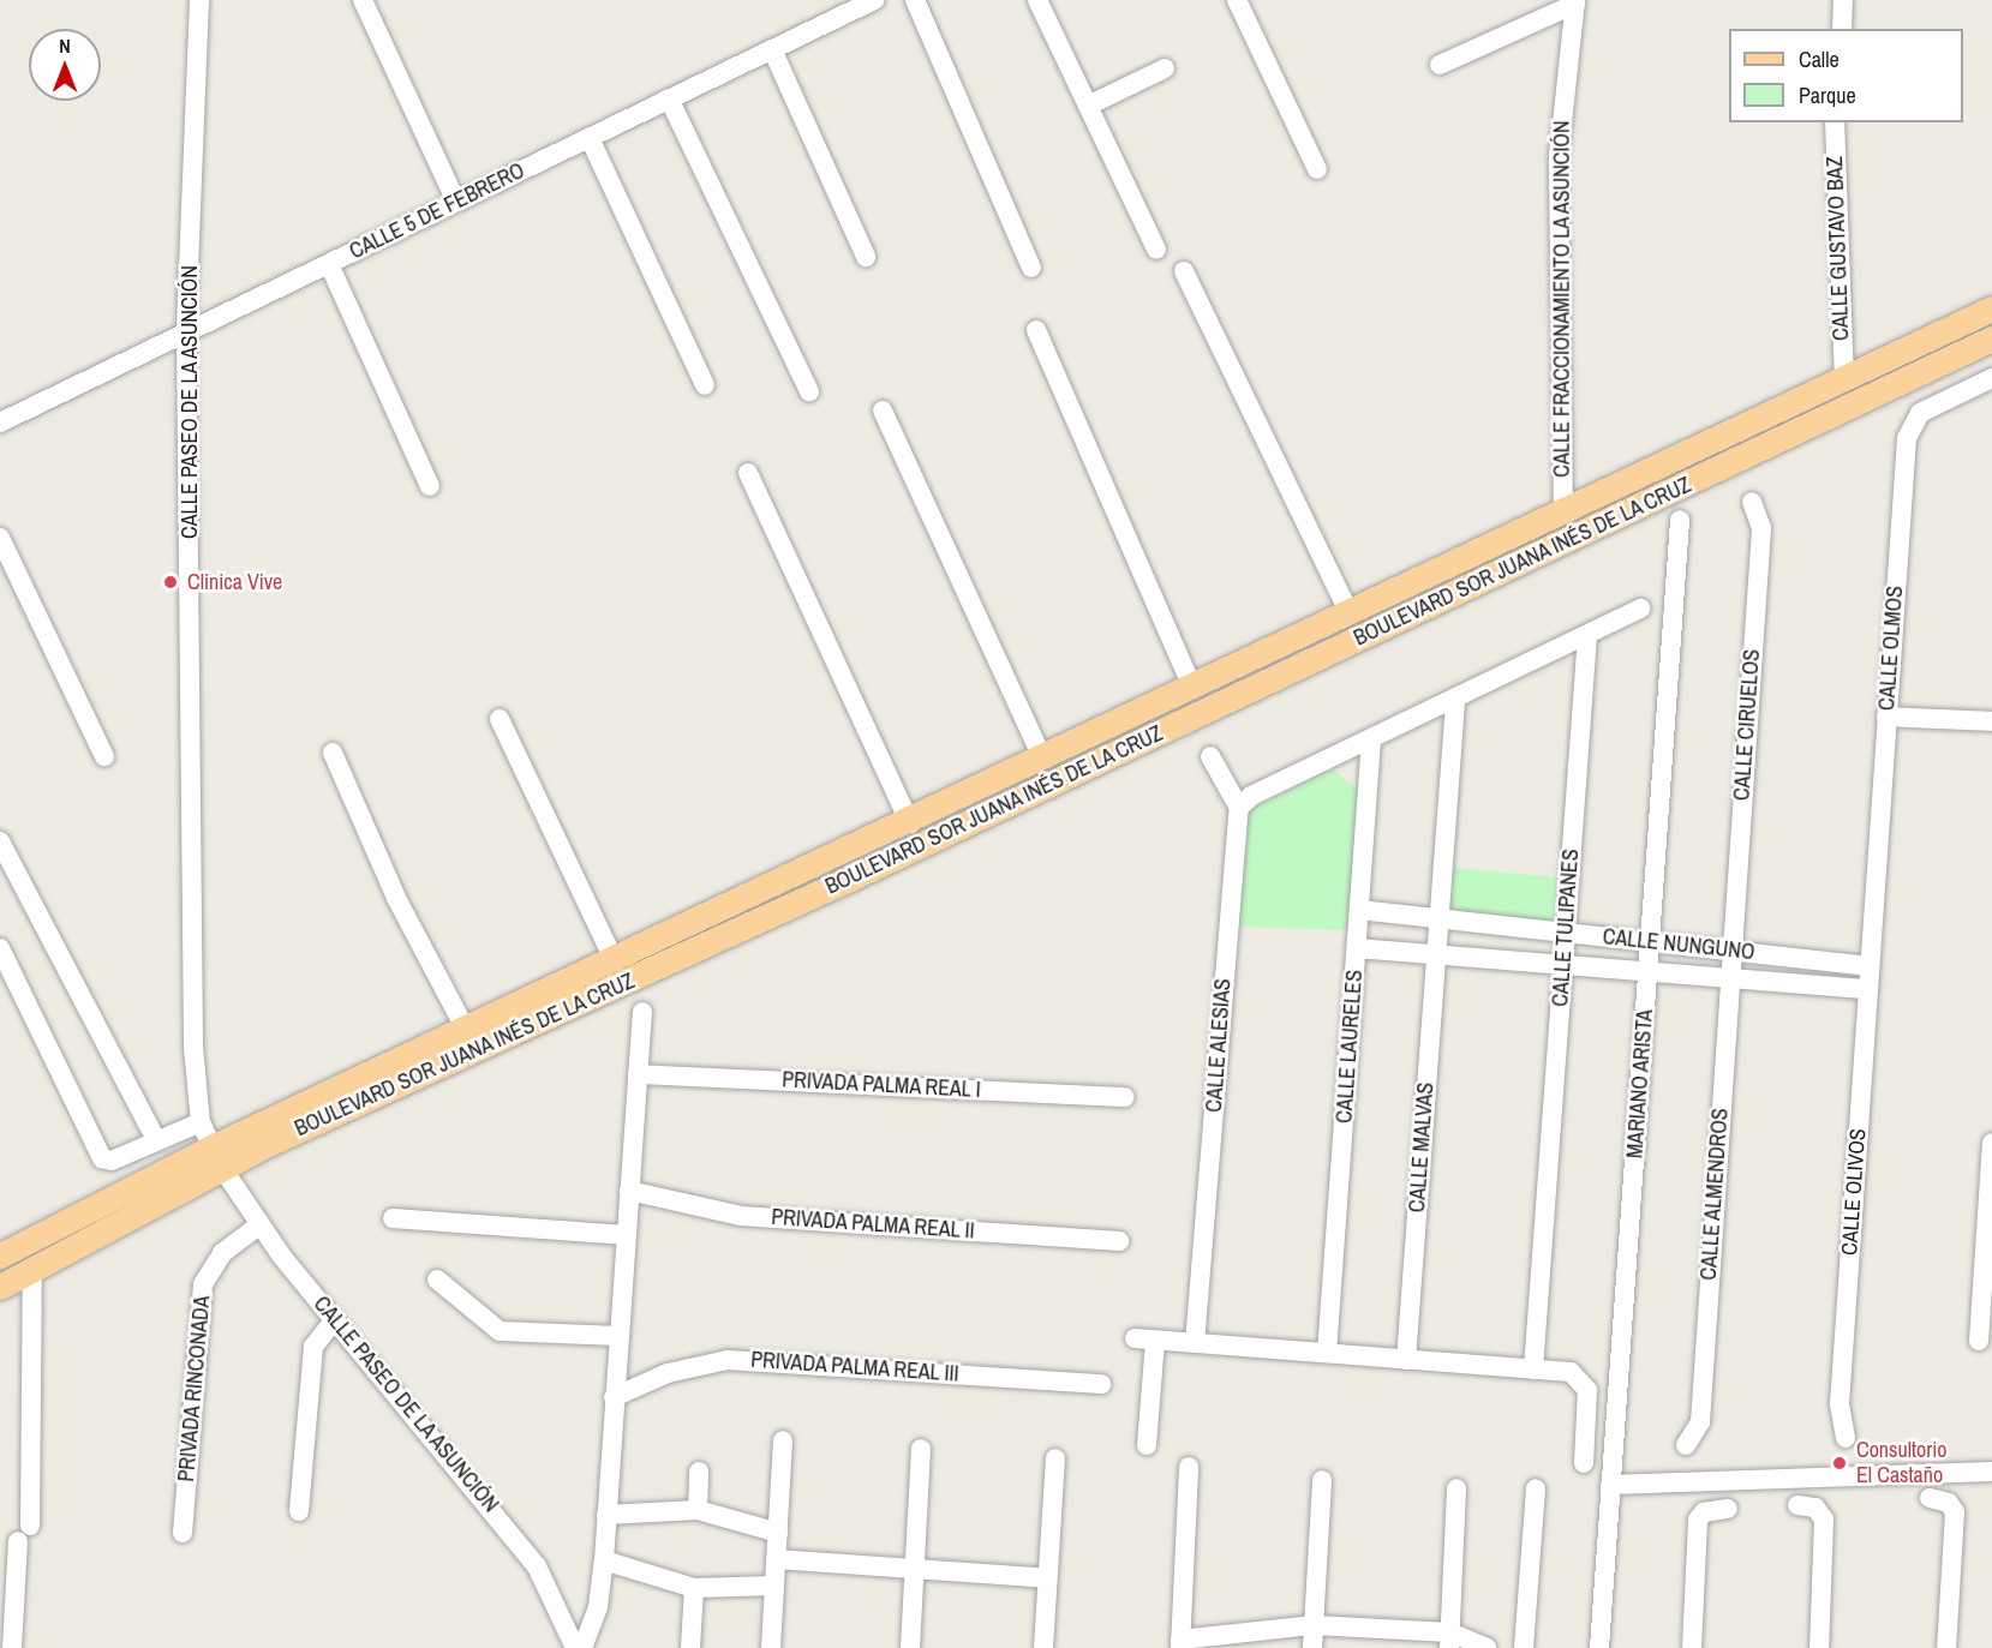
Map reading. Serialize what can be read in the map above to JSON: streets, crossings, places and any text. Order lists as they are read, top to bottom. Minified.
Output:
{"streets":{"main road":["BOULEVARD SOR JUANA INÉS DE LA CRUZ"],"street":["CALLE 5 DE FEBRERO","CALLE GUSTAVO BAZ","CALLE FRACCIONAMIENTO LA ASUNCIÓN","CALLE PASEO DE LA ASUNCIÓN","CALLE OLMOS","CALLE CIRUELOS","CALLE TULIPANES","CALLE NUNGUNO","CALLE ALESIAS","CALLE LAURELES","MARIANO ARISTA","PRIVADA PALMA REAL I","CALLE MALVAS","CALLE OLIVOS","CALLE ALMENDROS","PRIVADA PALMA REAL II","PRIVADA PALMA REAL III","PRIVADA RINCONADA"]},"crossings":[["CALLE 5 DE FEBRERO","CALLE PASEO DE LA ASUNCIÓN"],["CALLE GUSTAVO BAZ","BOULEVARD SOR JUANA INÉS DE LA CRUZ"],["CALLE FRACCIONAMIENTO LA ASUNCIÓN","BOULEVARD SOR JUANA INÉS DE LA CRUZ"],["CALLE PASEO DE LA ASUNCIÓN","BOULEVARD SOR JUANA INÉS DE LA CRUZ"],["CALLE PASEO DE LA ASUNCIÓN","PRIVADA RINCONADA"],["CALLE OLMOS","CALLE NUNGUNO"],["CALLE OLMOS","CALLE OLIVOS"],["CALLE CIRUELOS","CALLE NUNGUNO"],["CALLE CIRUELOS","CALLE ALMENDROS"],["CALLE TULIPANES","CALLE NUNGUNO"],["CALLE NUNGUNO","CALLE LAURELES"],["CALLE NUNGUNO","MARIANO ARISTA"],["CALLE NUNGUNO","CALLE MALVAS"],["CALLE NUNGUNO","CALLE OLIVOS"],["CALLE NUNGUNO","CALLE ALMENDROS"]],"places":["Clinica Vive","Consultorio El Castaño"],"legend":["Calle","Parque"],"north":"top"}
